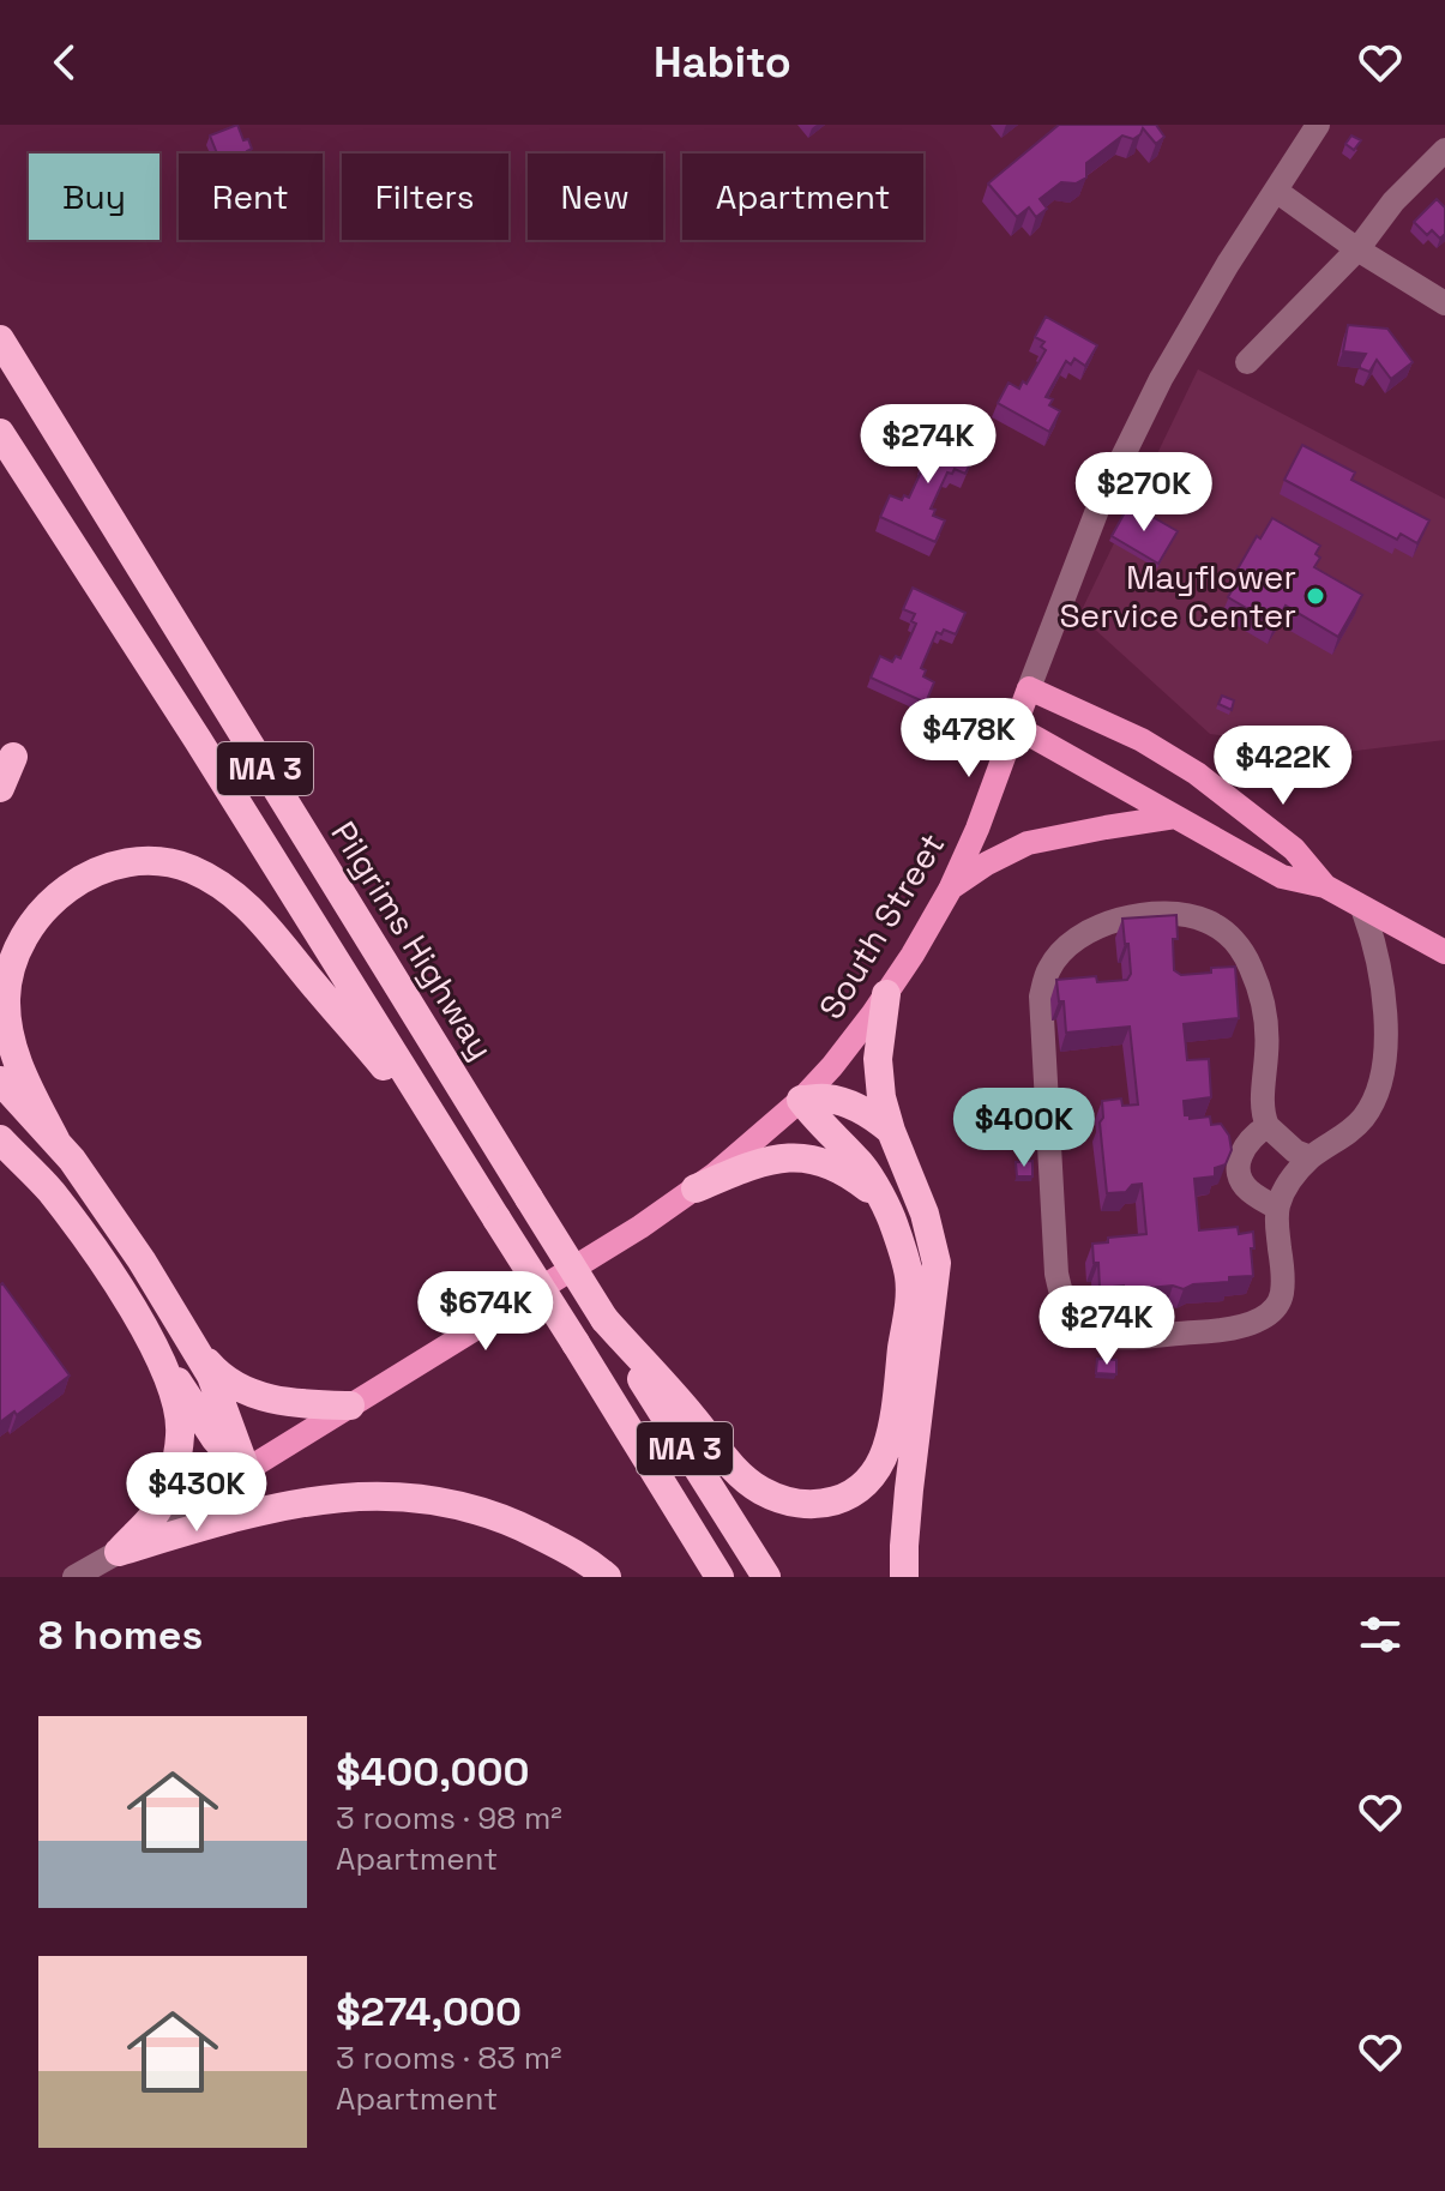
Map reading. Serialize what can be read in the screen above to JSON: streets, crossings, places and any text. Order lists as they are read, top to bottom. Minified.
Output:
{"streets":{"highway":["MA 3","Pilgrims Highway"],"main road":["South Street"]},"places":["Mayflower Service Center"],"page":{"header":"Habito","chip":["Buy","Rent","Filters","New","Apartment"],"price":["$274K","$270K","$478K","$422K","$400K","$674K","$274K","$430K"],"heading":"8 homes","list":[{"name":"$400,000","note":"3 rooms · 98 m² · Apartment"},{"name":"$274,000","note":"3 rooms · 83 m² · Apartment"}]}}
